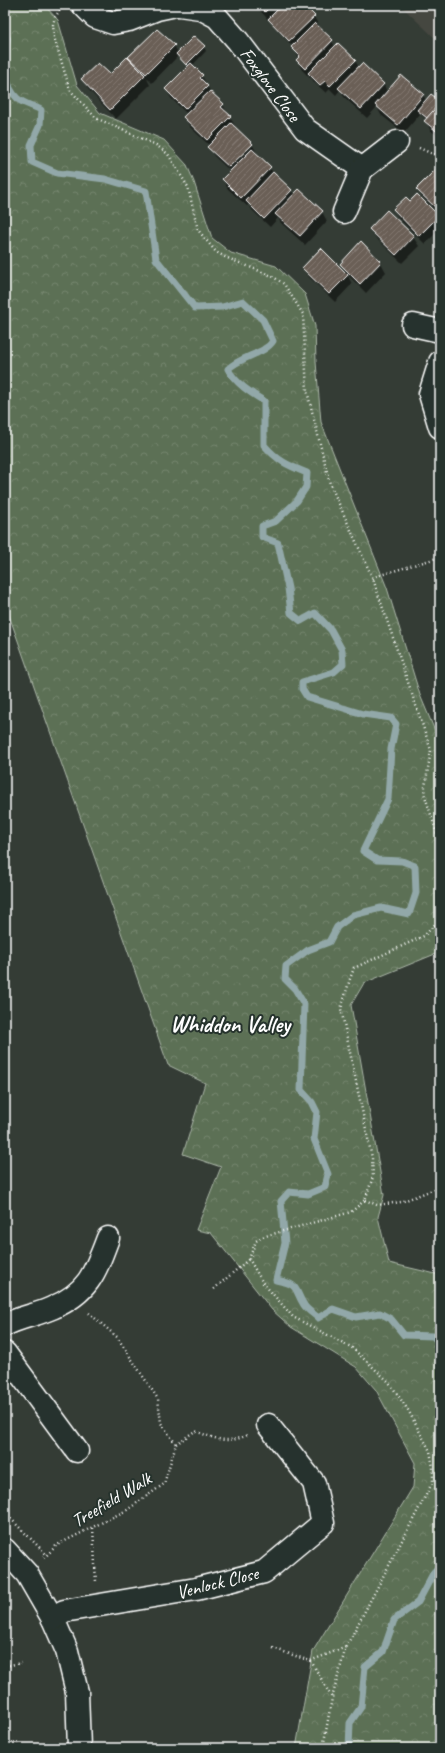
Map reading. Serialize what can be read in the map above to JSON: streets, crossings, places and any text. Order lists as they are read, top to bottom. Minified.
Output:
{"streets":{"street":["Foxglove Close","Venlock Close"],"path":["Treefield Walk"]},"districts":["Whiddon Valley"]}
